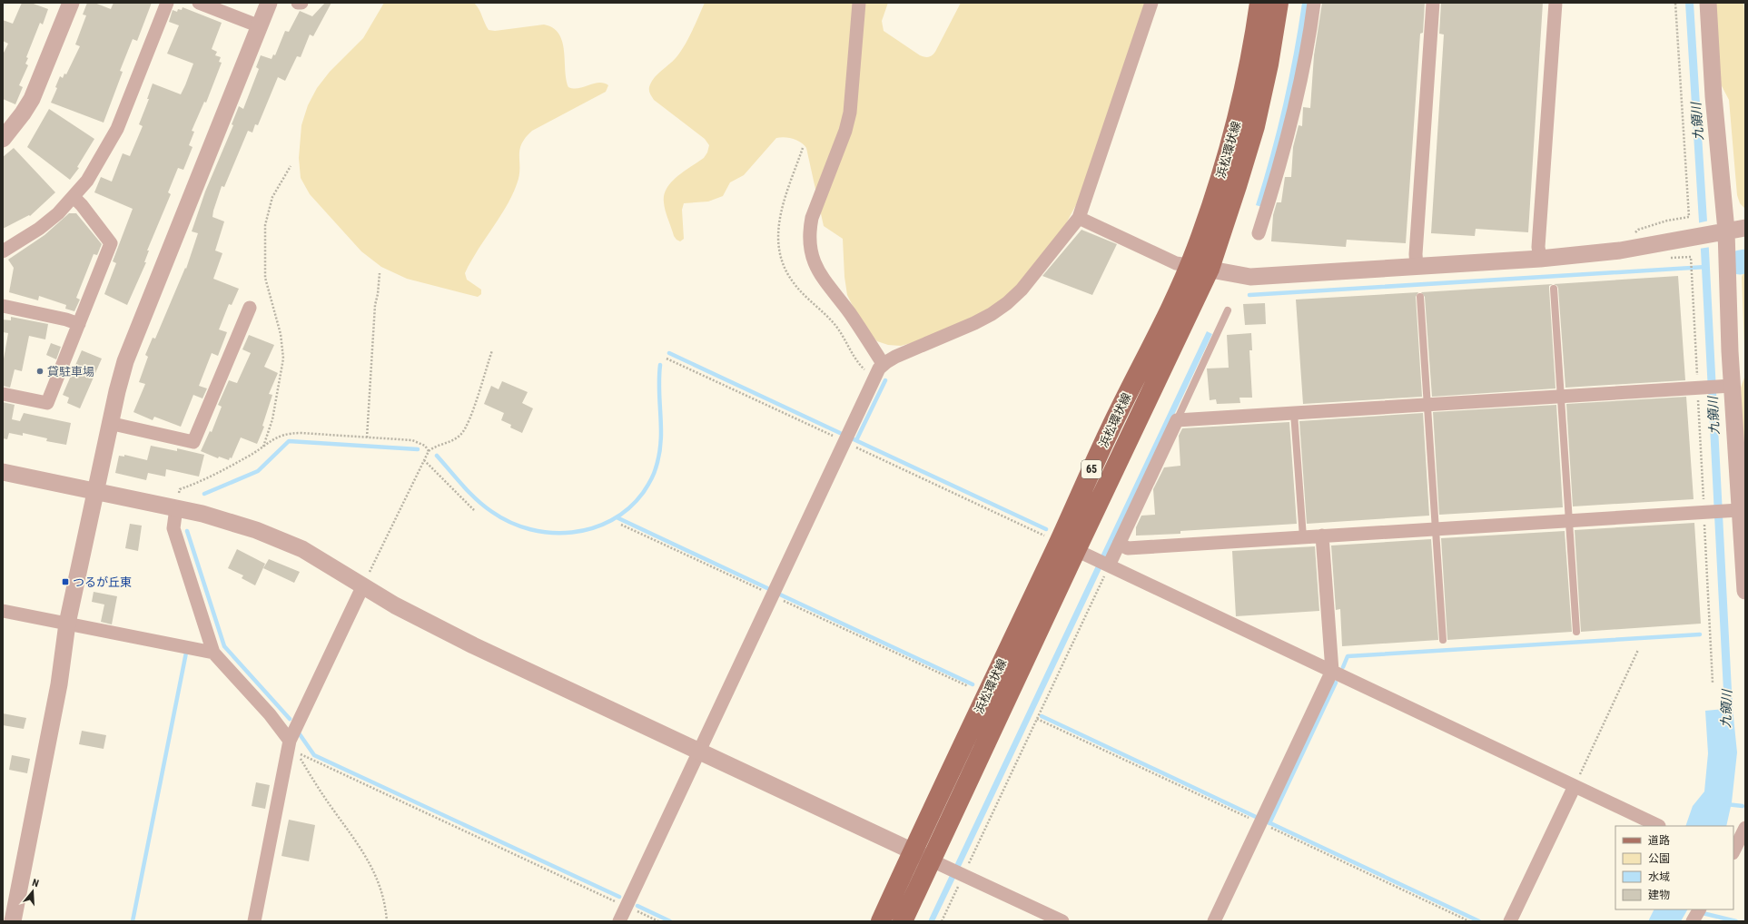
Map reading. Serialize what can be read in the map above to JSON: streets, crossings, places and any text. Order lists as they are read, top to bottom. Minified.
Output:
{"streets":{"main road":["浜松環状線","65"]},"water":["九領川"],"places":{"other":["貸駐車場"],"transit":["つるが丘東"]},"legend":["道路","公園","水域","建物"],"north":"top"}
